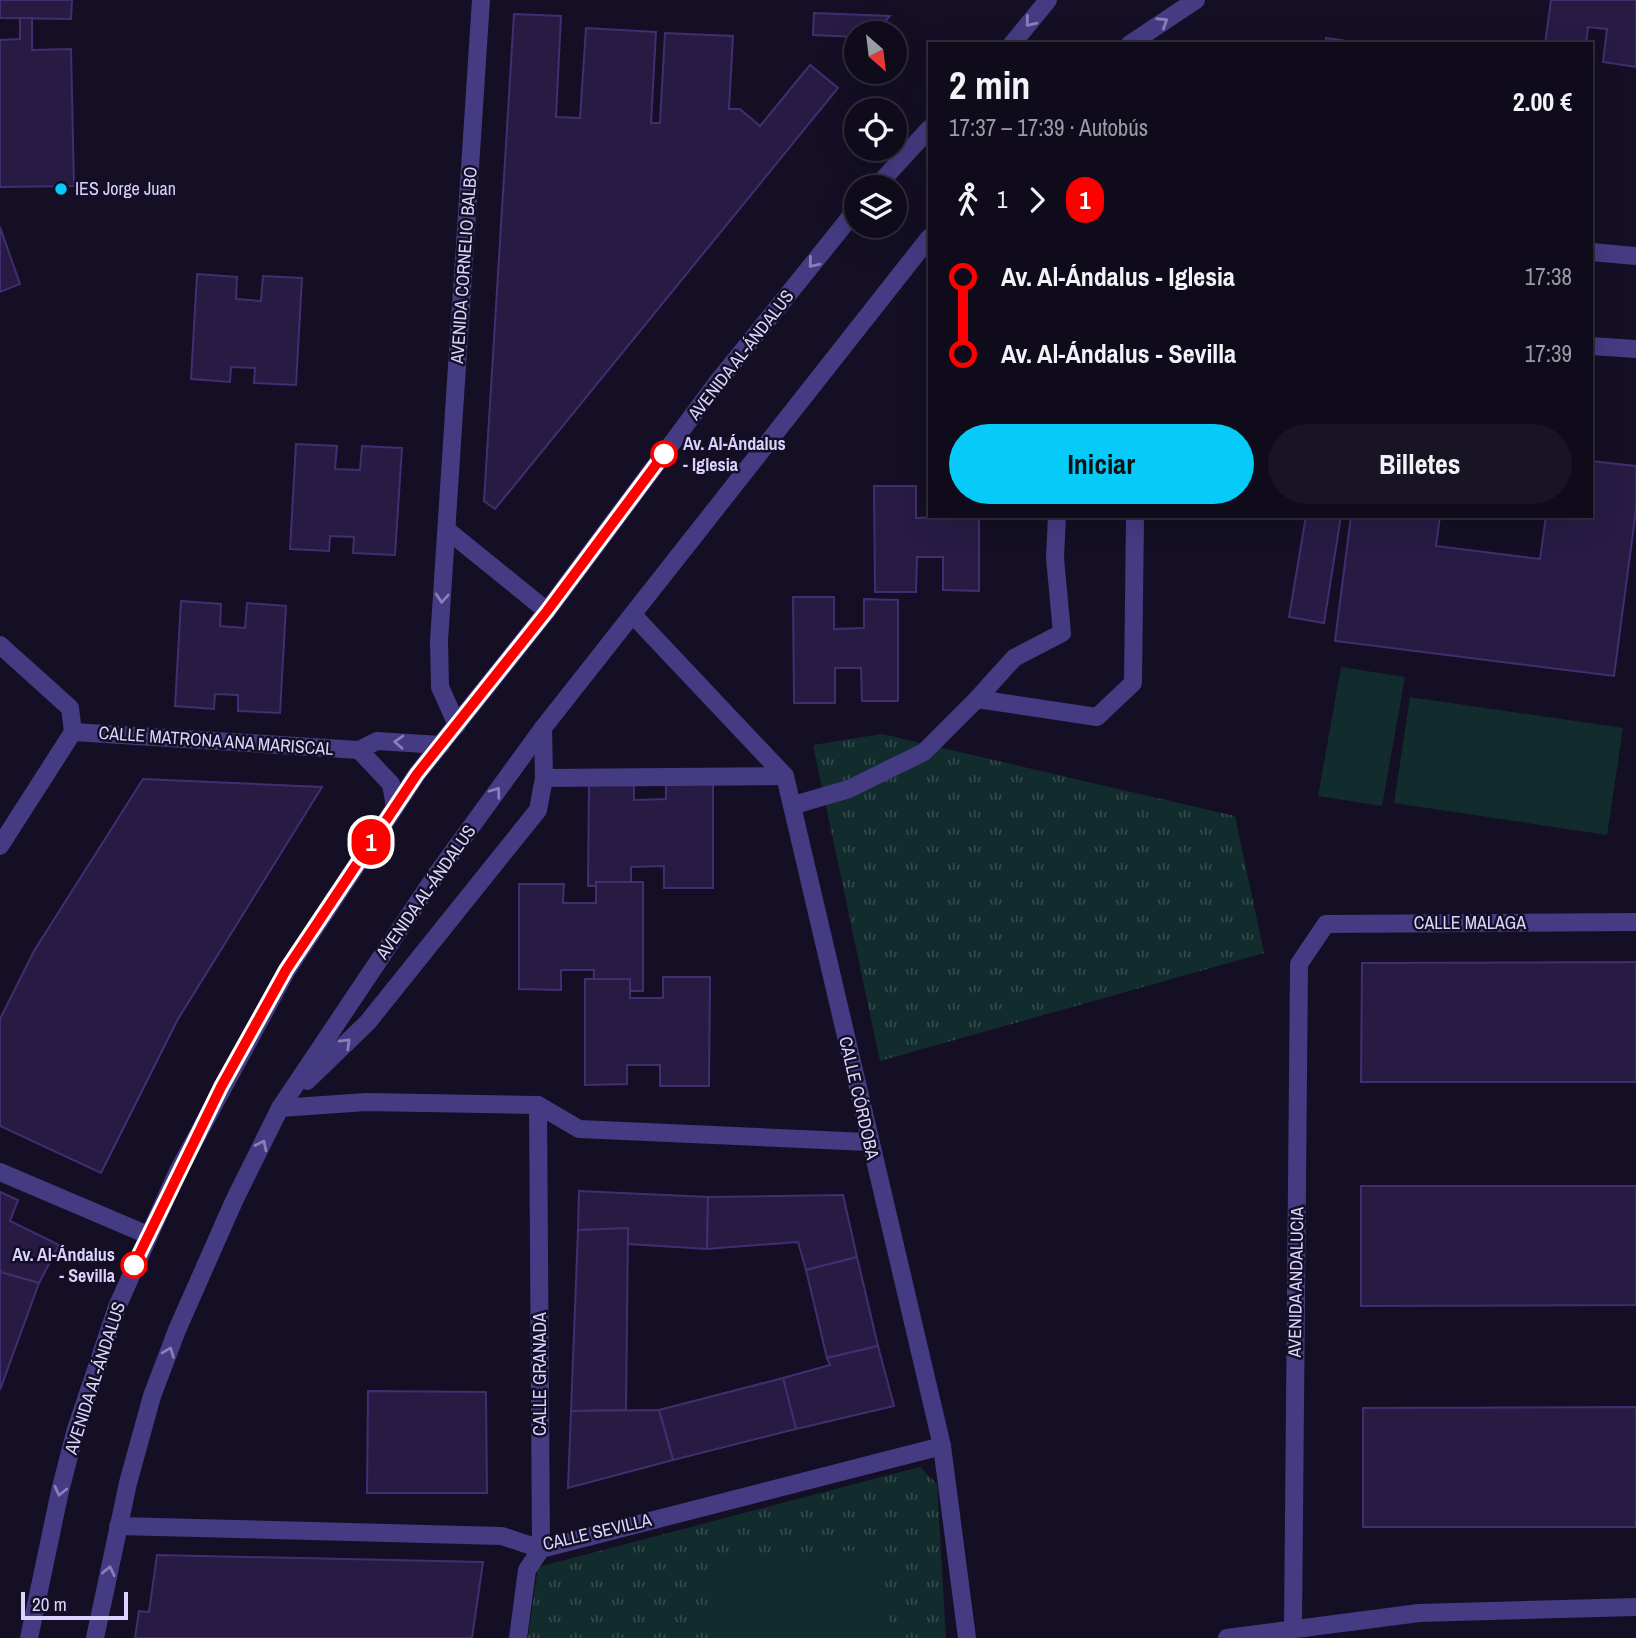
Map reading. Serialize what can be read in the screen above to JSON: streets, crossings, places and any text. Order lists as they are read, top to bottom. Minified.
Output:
{"streets":{"street":["AVENIDA CORNELIO BALBO","AVENIDA AL-ÁNDALUS","CALLE MATRONA ANA MARISCAL","CALLE MALAGA","CALLE CÓRDOBA","AVENIDA ANDALUCIA","CALLE GRANADA","CALLE SEVILLA"]},"crossings":[["AVENIDA CORNELIO BALBO","AVENIDA AL-ÁNDALUS"],["AVENIDA AL-ÁNDALUS","CALLE MATRONA ANA MARISCAL"],["AVENIDA AL-ÁNDALUS","CALLE CÓRDOBA"],["AVENIDA AL-ÁNDALUS","CALLE SEVILLA"],["CALLE MALAGA","AVENIDA ANDALUCIA"],["CALLE CÓRDOBA","CALLE SEVILLA"],["CALLE GRANADA","CALLE SEVILLA"]],"places":["IES Jorge Juan","Av. Al-Ándalus - Iglesia","Av. Al-Ándalus - Sevilla"],"lines":["bus line 1"],"scale_bar":"20 m","north":"bottom right","page":{"on_map":"1","heading":["2 min","17:37 – 17:39 · Autobús","2.00 €"],"legs":["1","1"],"list":[{"name":"Av. Al-Ándalus - Iglesia","value":"17:38"},{"name":"Av. Al-Ándalus - Sevilla","value":"17:39"}],"buttons":["Iniciar","Billetes"],"scale":"20 m"}}
